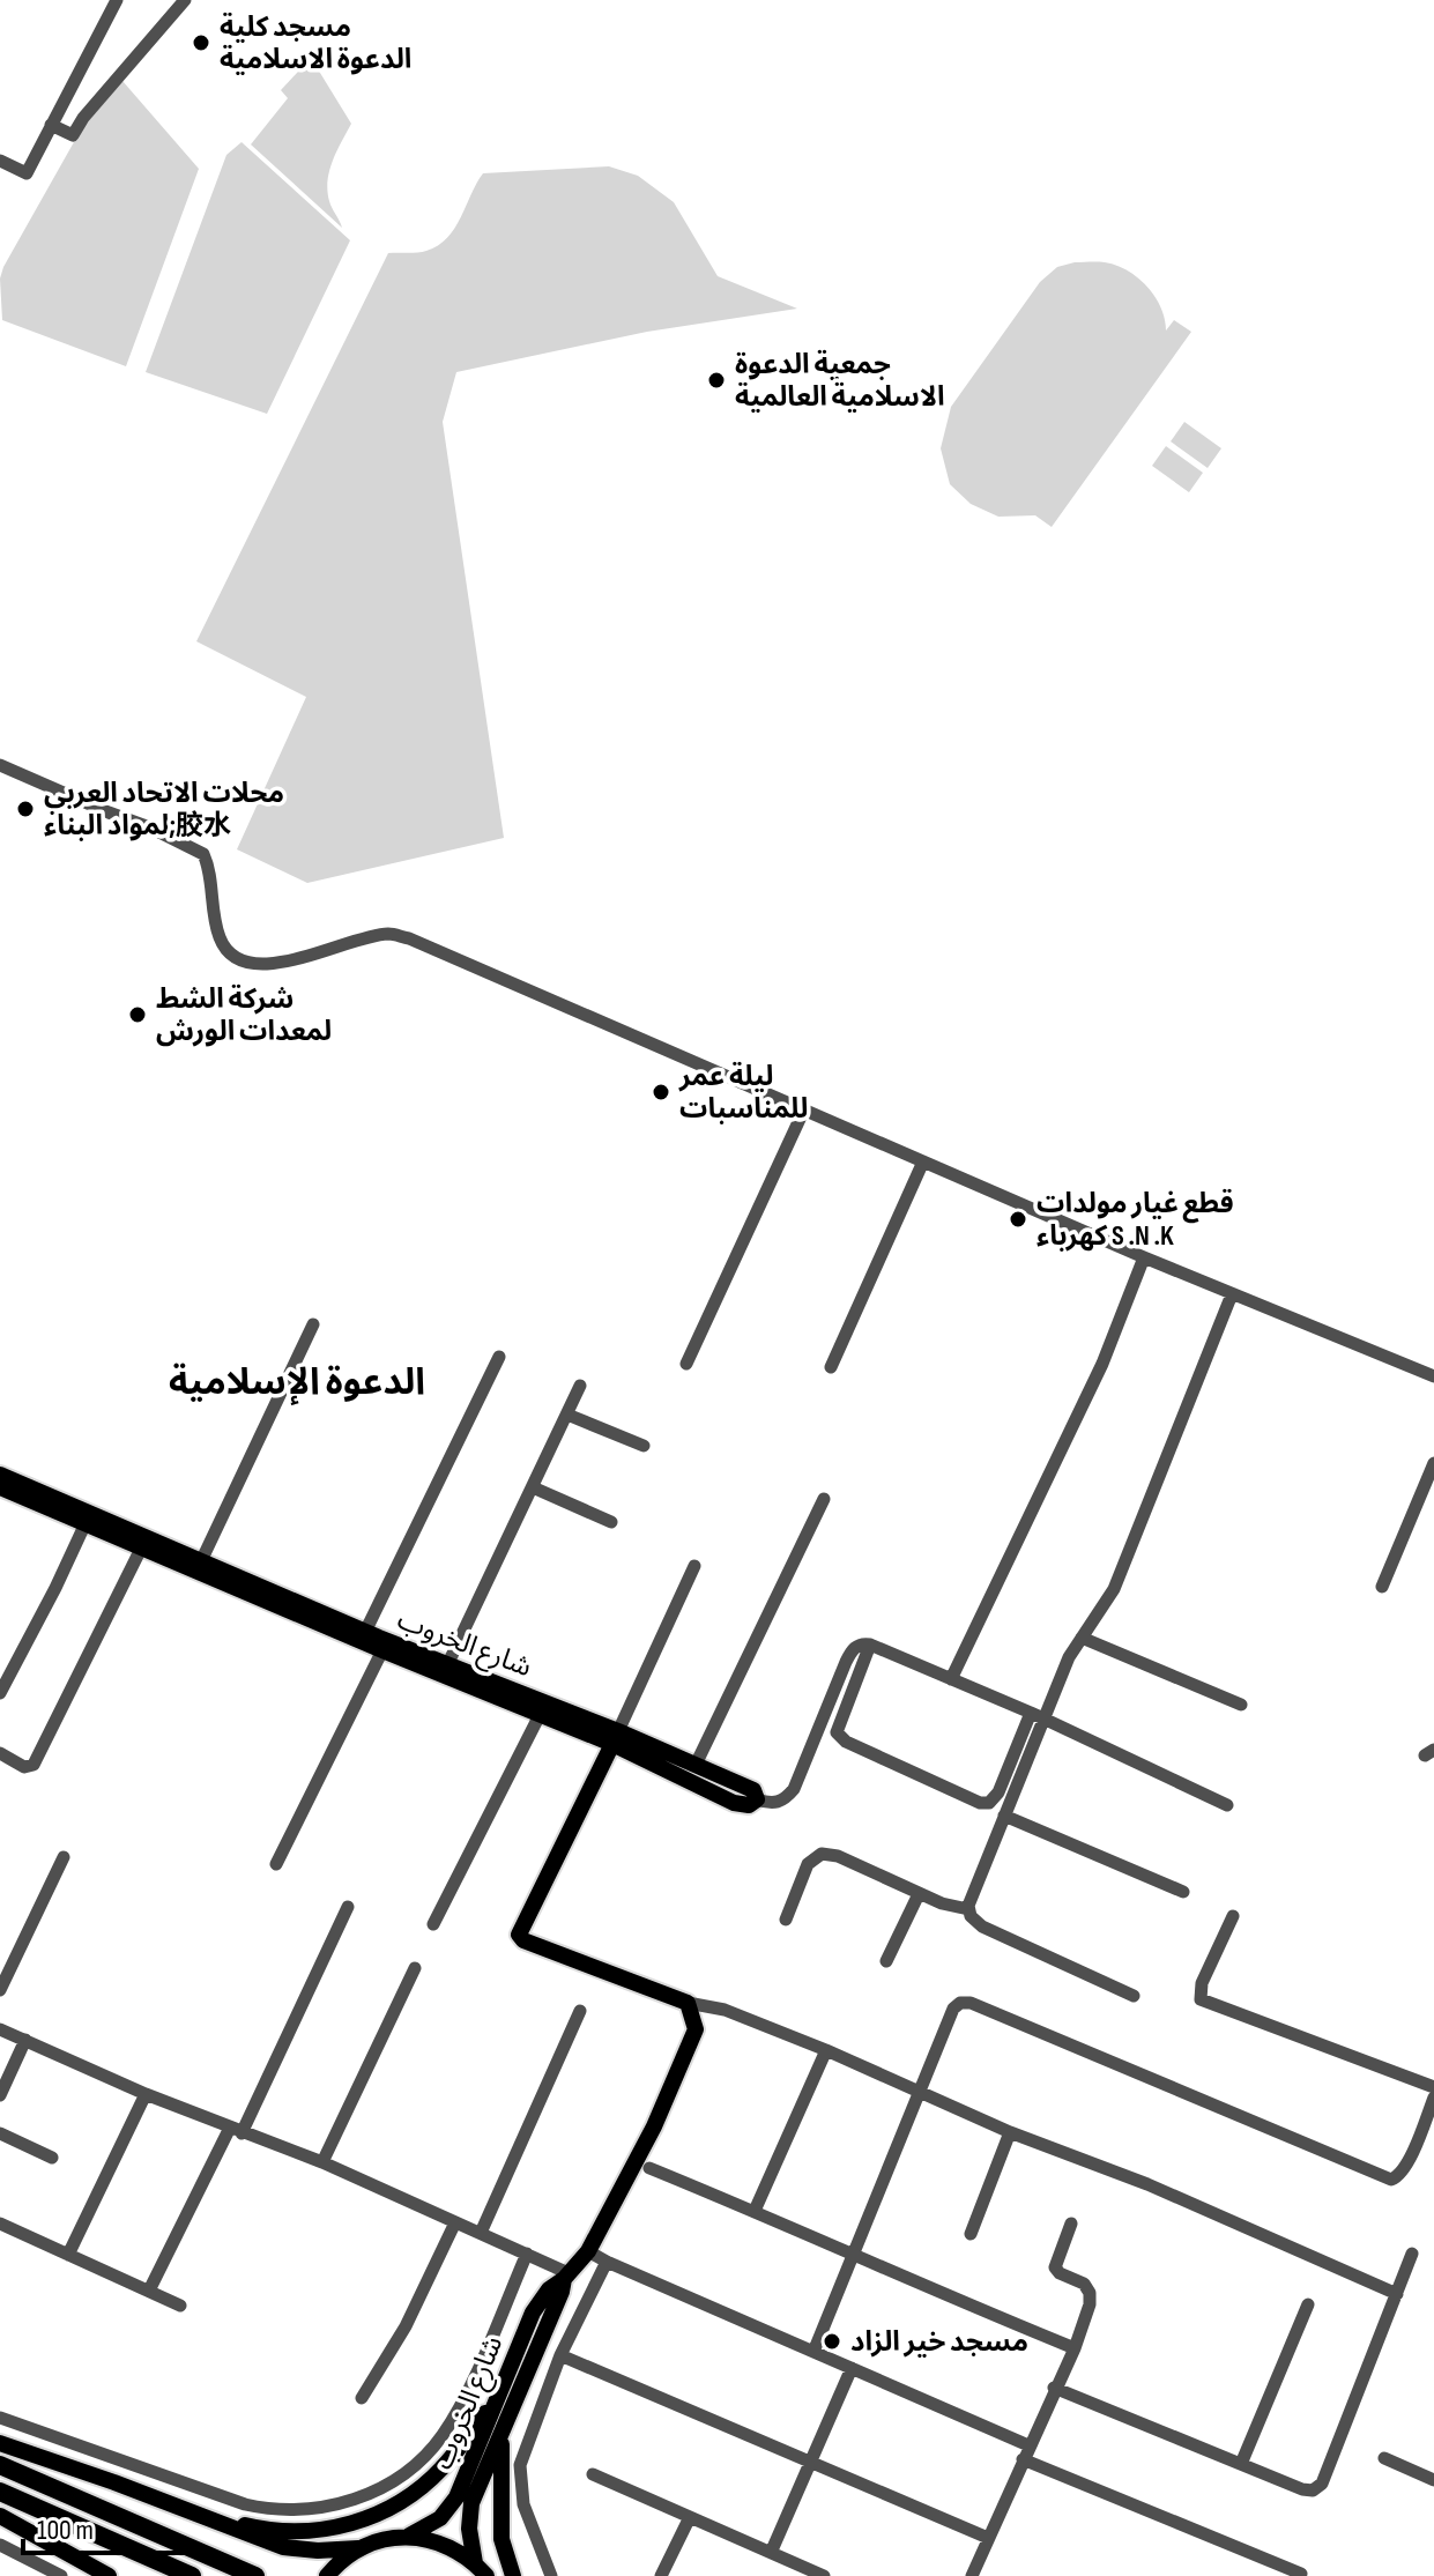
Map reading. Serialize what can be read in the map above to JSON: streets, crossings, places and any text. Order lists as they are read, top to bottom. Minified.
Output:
{"streets":{"main road":["شارع الخروب"]},"districts":["الدعوة الإسلامية"],"places":["مسجد كلية الدعوة الاسلامية","جمعية الدعوة الاسلامية العالمية","محلات الاتحاد العربي لمواد البناء;胶水","شركة الشط لمعدات الورش","ليلة عمر للمناسبات","قطع غيار مولدات كهرباء S .N .K","مسجد خير الزاد"],"scale_bar":"100 m"}
